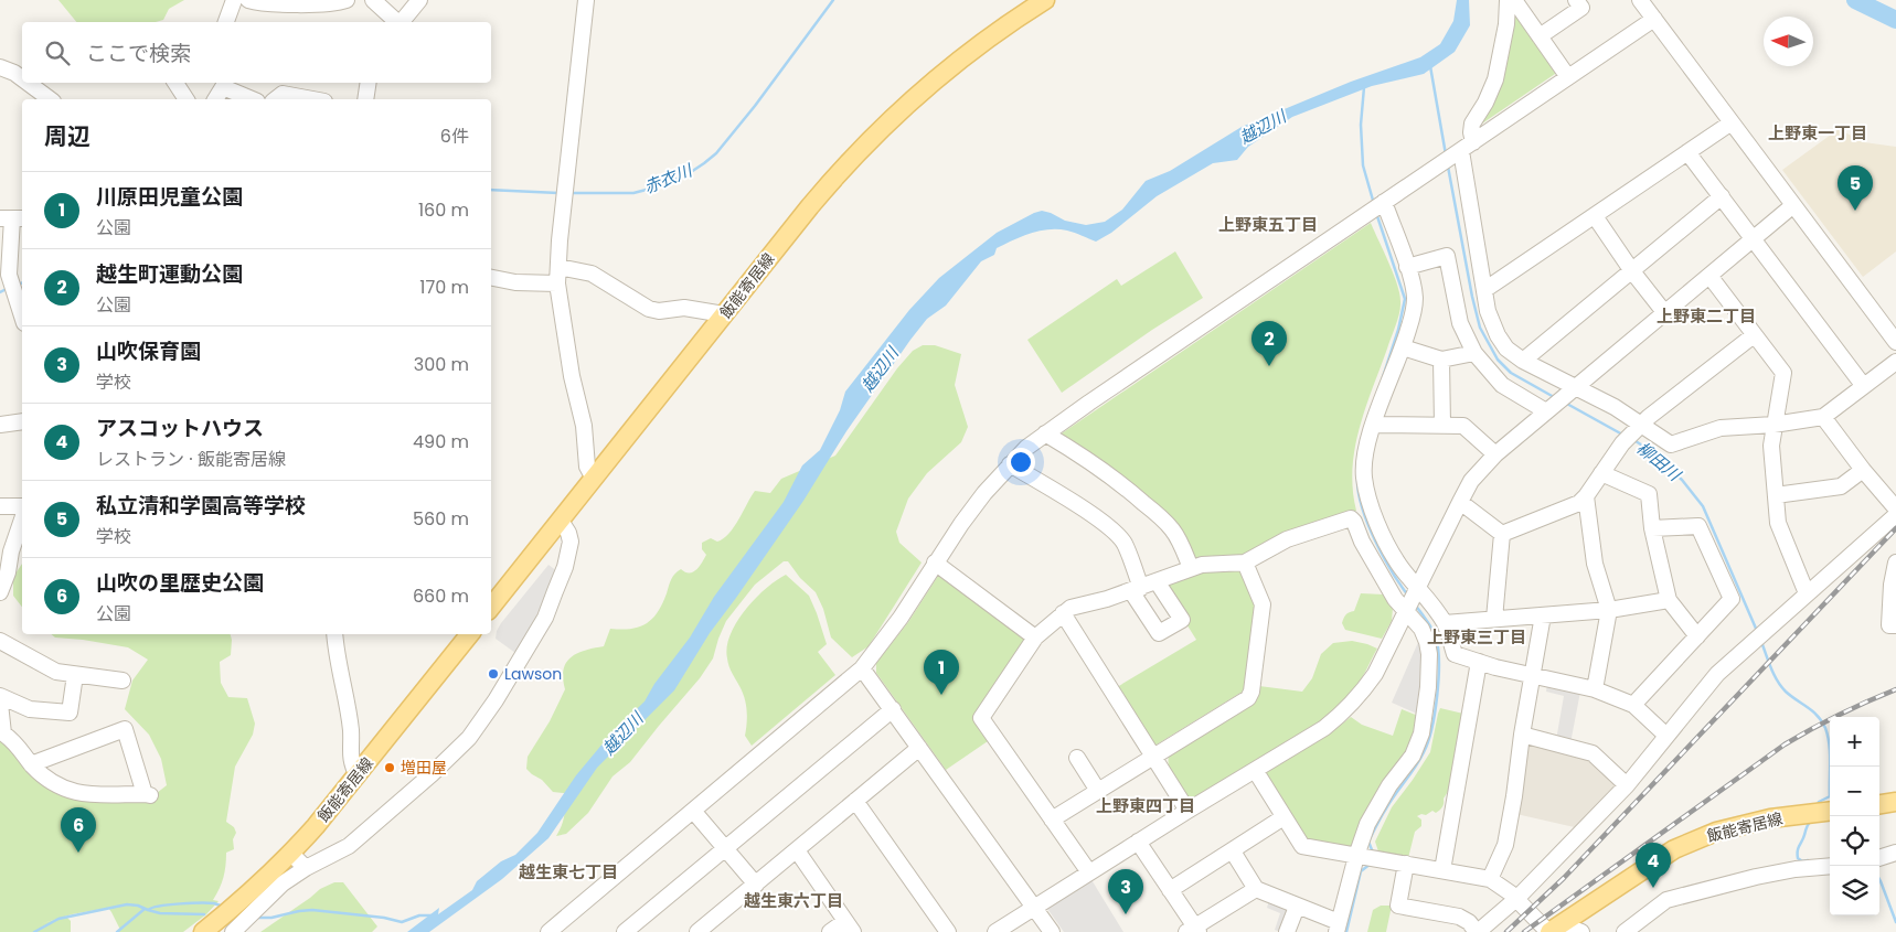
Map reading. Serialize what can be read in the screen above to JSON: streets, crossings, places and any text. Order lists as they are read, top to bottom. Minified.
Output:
{"streets":{"main road":["飯能寄居線"]},"districts":["上野東一丁目","上野東五丁目","上野東二丁目","上野東三丁目","上野東四丁目","越生東七丁目","越生東六丁目"],"water":["越辺川","赤衣川","柳田川"],"places":["Lawson","増田屋"],"north":"left","page":{"search":"ここで検索","heading":["周辺","6件"],"pins":["5","2","1","6","4","3"],"list":[{"mark":"1","name":"川原田児童公園","note":"公園","value":"160 m"},{"mark":"2","name":"越生町運動公園","note":"公園","value":"170 m"},{"mark":"3","name":"山吹保育園","note":"学校","value":"300 m"},{"mark":"4","name":"アスコットハウス","note":"レストラン · 飯能寄居線","value":"490 m"},{"mark":"5","name":"私立清和学園高等学校","note":"学校","value":"560 m"},{"mark":"6","name":"山吹の里歴史公園","note":"公園","value":"660 m"}],"map_buttons":["+","−"]}}
